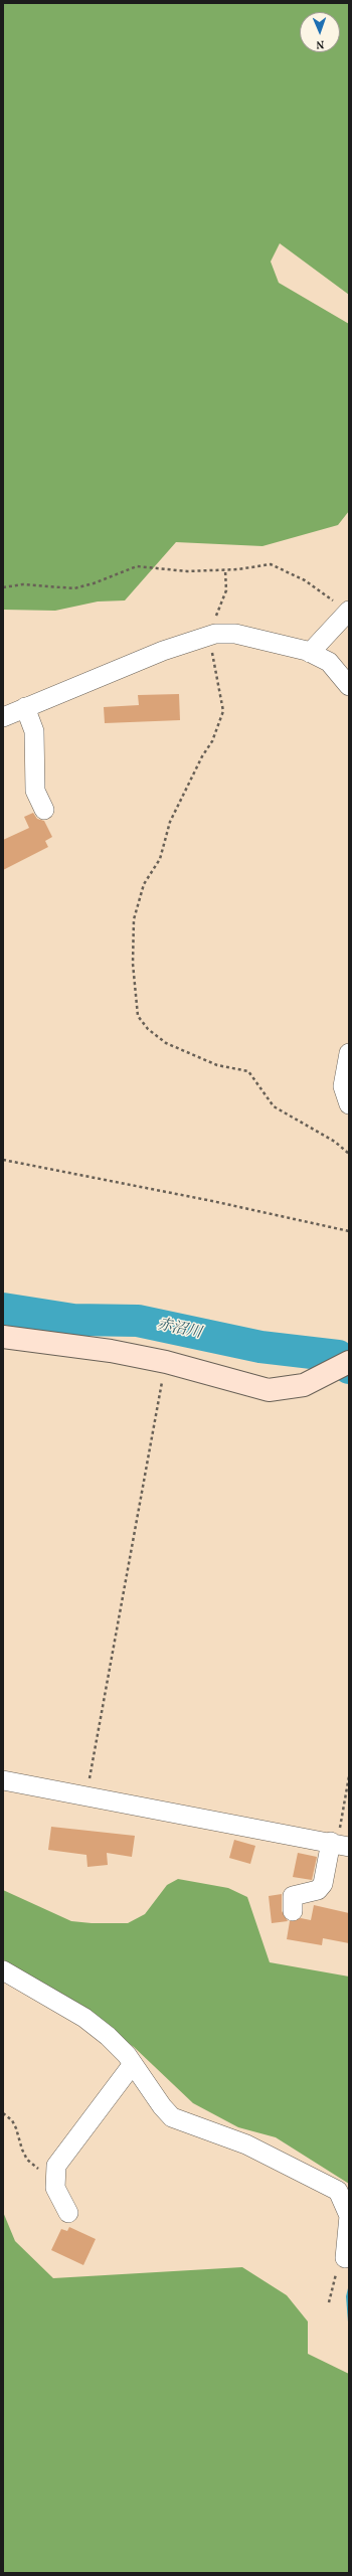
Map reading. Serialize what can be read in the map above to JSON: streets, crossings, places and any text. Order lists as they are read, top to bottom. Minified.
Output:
{"water":["赤沼川"],"north":"bottom"}
